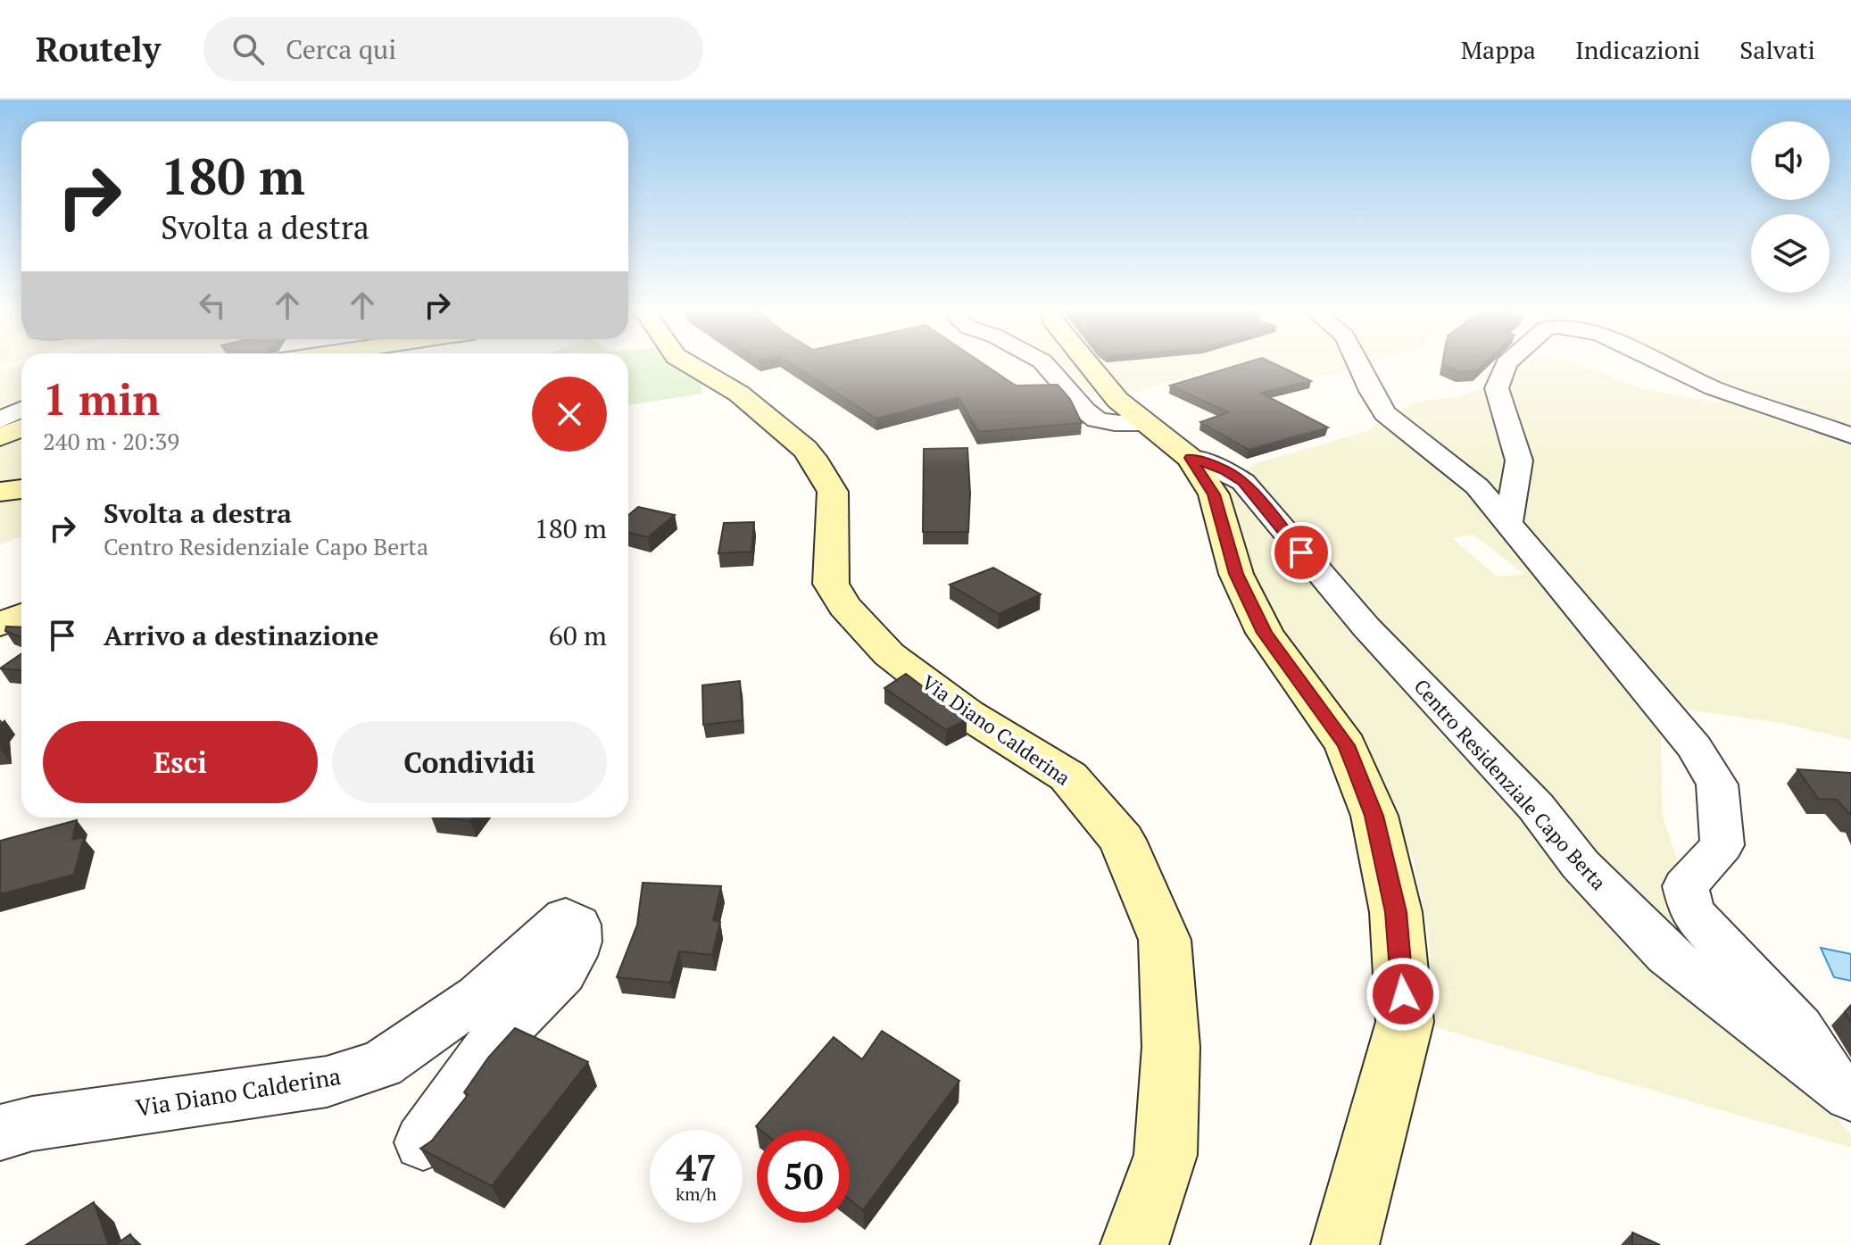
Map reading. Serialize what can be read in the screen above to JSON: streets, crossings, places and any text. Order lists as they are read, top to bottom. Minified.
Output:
{"streets":{"main road":["Via Diano Calderina"],"street":["Centro Residenziale Capo Berta"]},"page":{"header":"Routely","search":"Cerca qui","nav":["Mappa","Indicazioni","Salvati"],"turn":["180 m","Svolta a destra"],"heading":["1 min","240 m · 20:39"],"list":[{"name":"Svolta a destra","note":"Centro Residenziale Capo Berta","value":"180 m"},{"name":"Arrivo a destinazione","value":"60 m"}],"buttons":["Esci","Condividi"],"speed":"47 km/h","limit":"50"}}
